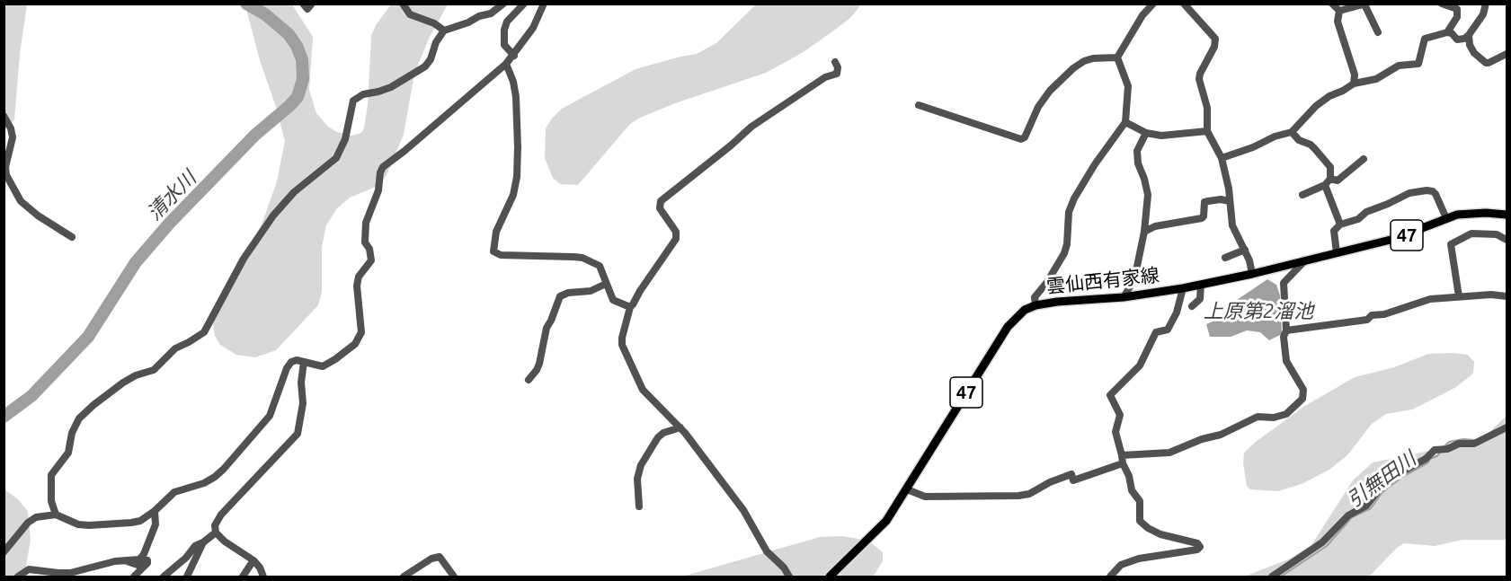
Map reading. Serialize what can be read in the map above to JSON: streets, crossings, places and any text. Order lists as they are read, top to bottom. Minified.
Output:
{"streets":{"main road":["47","雲仙西有家線"]},"water":["清水川","上原第2溜池","引無田川"]}
